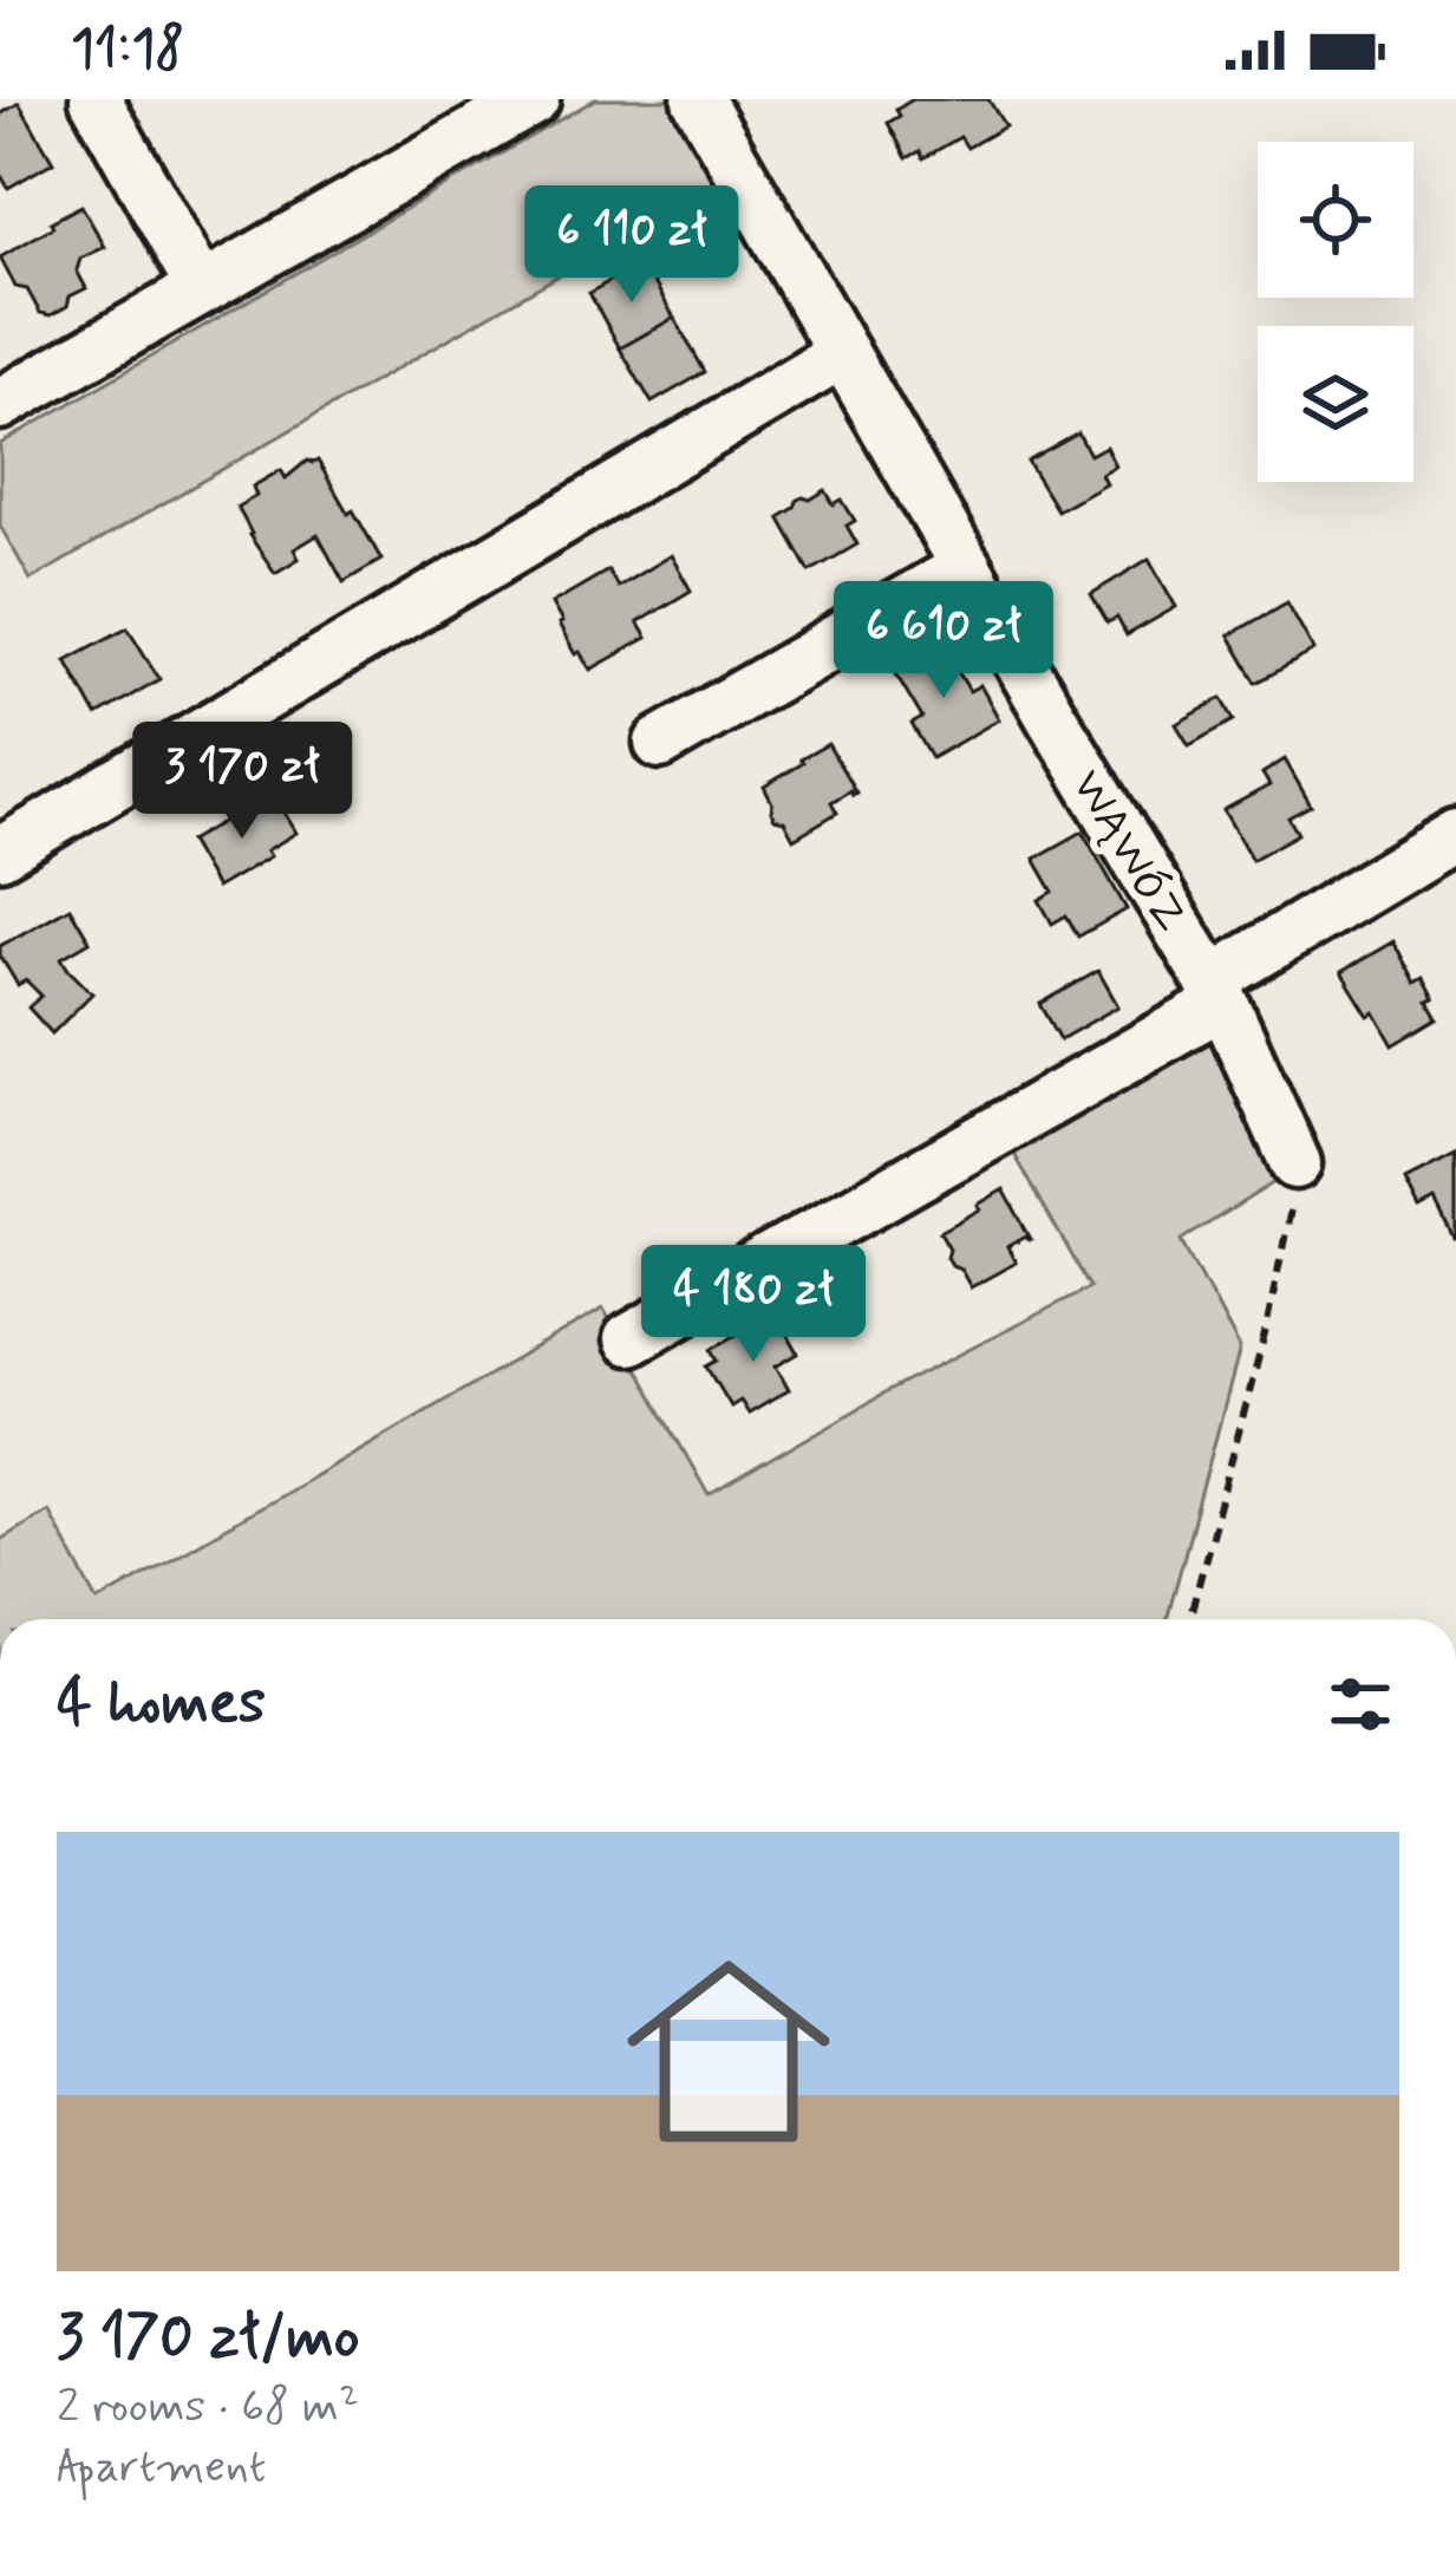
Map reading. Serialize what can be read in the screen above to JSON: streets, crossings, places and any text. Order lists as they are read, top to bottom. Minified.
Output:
{"streets":{"street":["WĄWÓZ"]},"page":{"status":"11:18","price":["6 110 zł","6 610 zł","3 170 zł","4 180 zł"],"heading":"4 homes","list":[{"name":"3 170 zł/mo","note":"2 rooms · 68 m² · Apartment"}]}}
